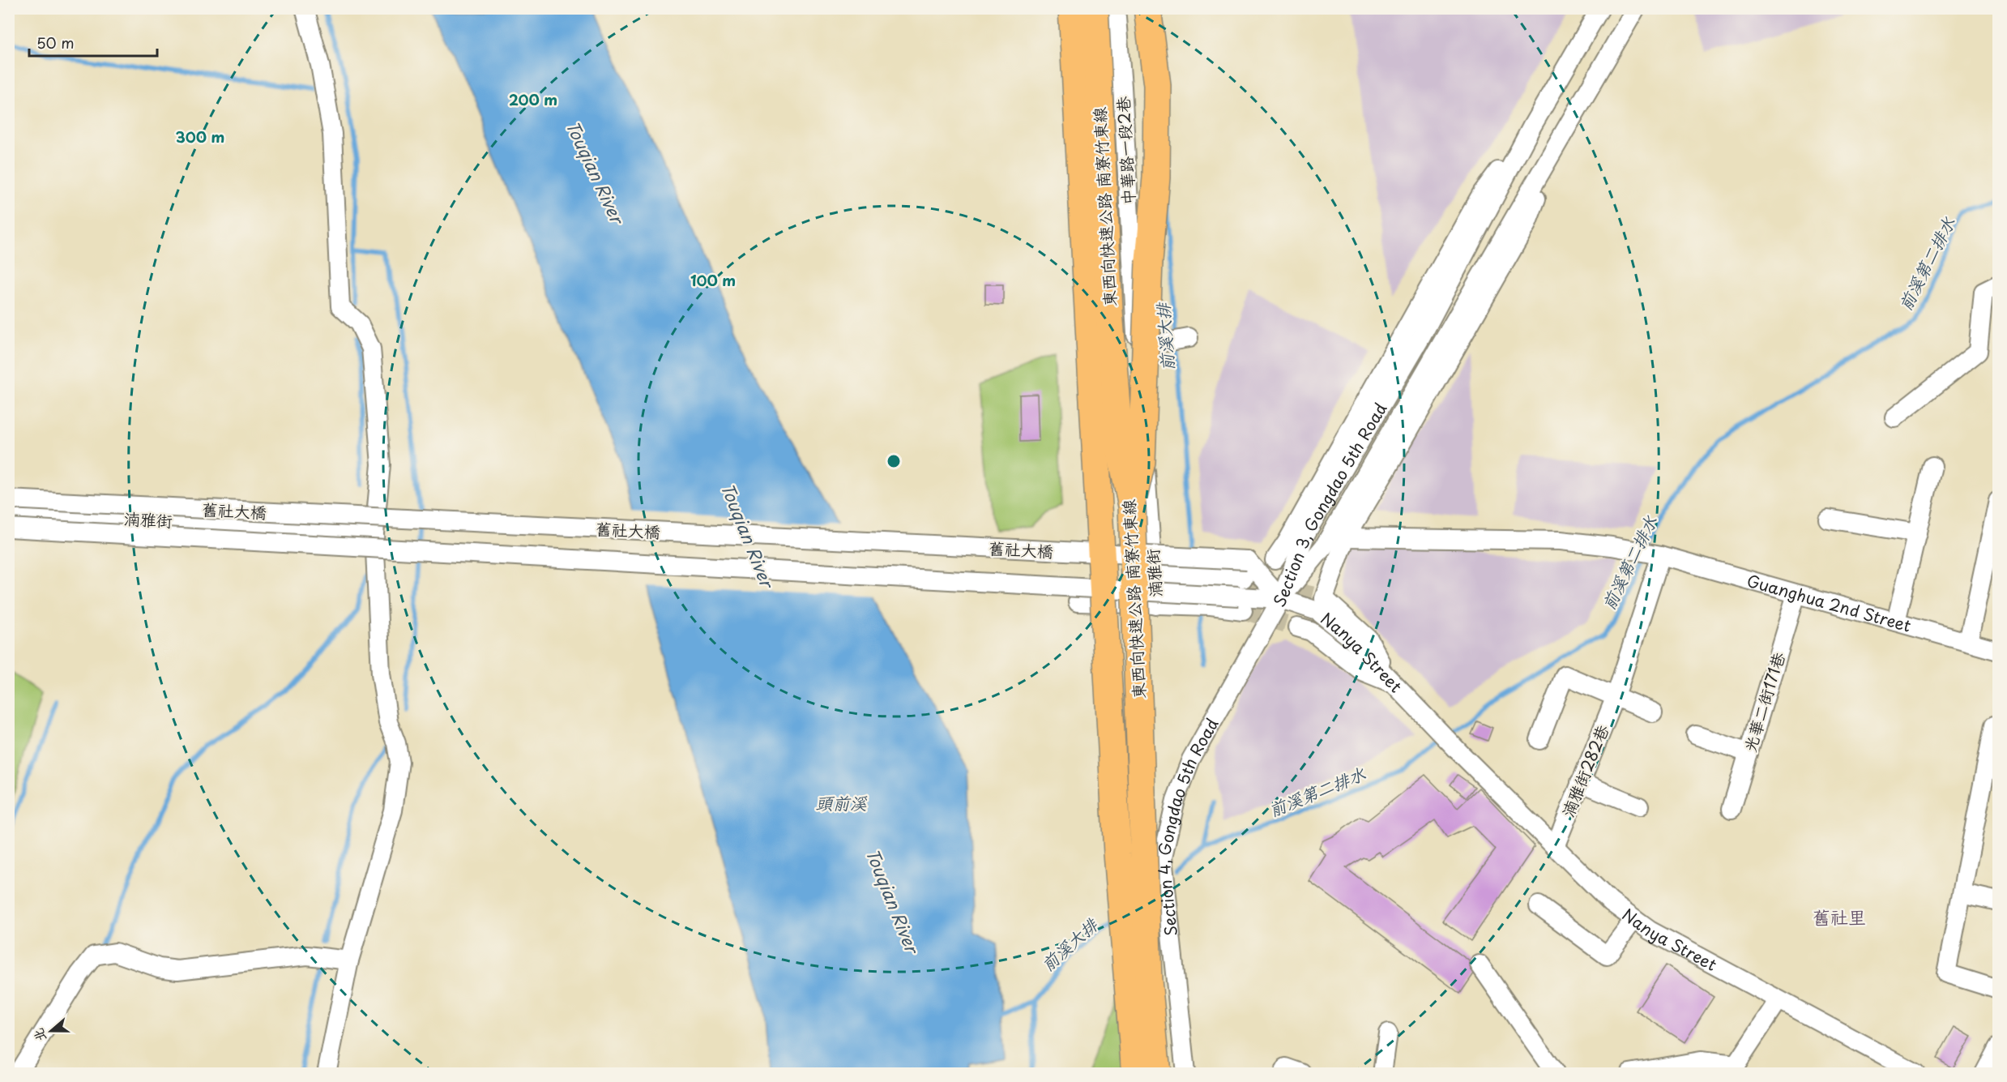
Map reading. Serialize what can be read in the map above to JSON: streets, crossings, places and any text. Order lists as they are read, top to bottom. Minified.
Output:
{"streets":{"highway":["東西向快速公路 南寮竹東線"],"street":["中華路一段2巷","Section 3, Gongdao 5th Road","舊社大橋","湳雅街","Guanghua 2nd Street","Nanya Street","光華二街171巷","湳雅街282巷","Section 4, Gongdao 5th Road"]},"crossings":[["中華路一段2巷","湳雅街"],["Section 3, Gongdao 5th Road","舊社大橋"],["Section 3, Gongdao 5th Road","Guanghua 2nd Street"],["Section 3, Gongdao 5th Road","Nanya Street"],["Section 3, Gongdao 5th Road","Section 4, Gongdao 5th Road"],["舊社大橋","Nanya Street"],["舊社大橋","Section 4, Gongdao 5th Road"],["Guanghua 2nd Street","光華二街171巷"],["Guanghua 2nd Street","湳雅街282巷"],["Nanya Street","湳雅街282巷"],["Nanya Street","Section 4, Gongdao 5th Road"]],"districts":["舊社里"],"water":["Touqian River","前溪第二排水","前溪大排","頭前溪"],"scale_bar":"50 m","north":"left","rings":["200 m","300 m","100 m"]}
